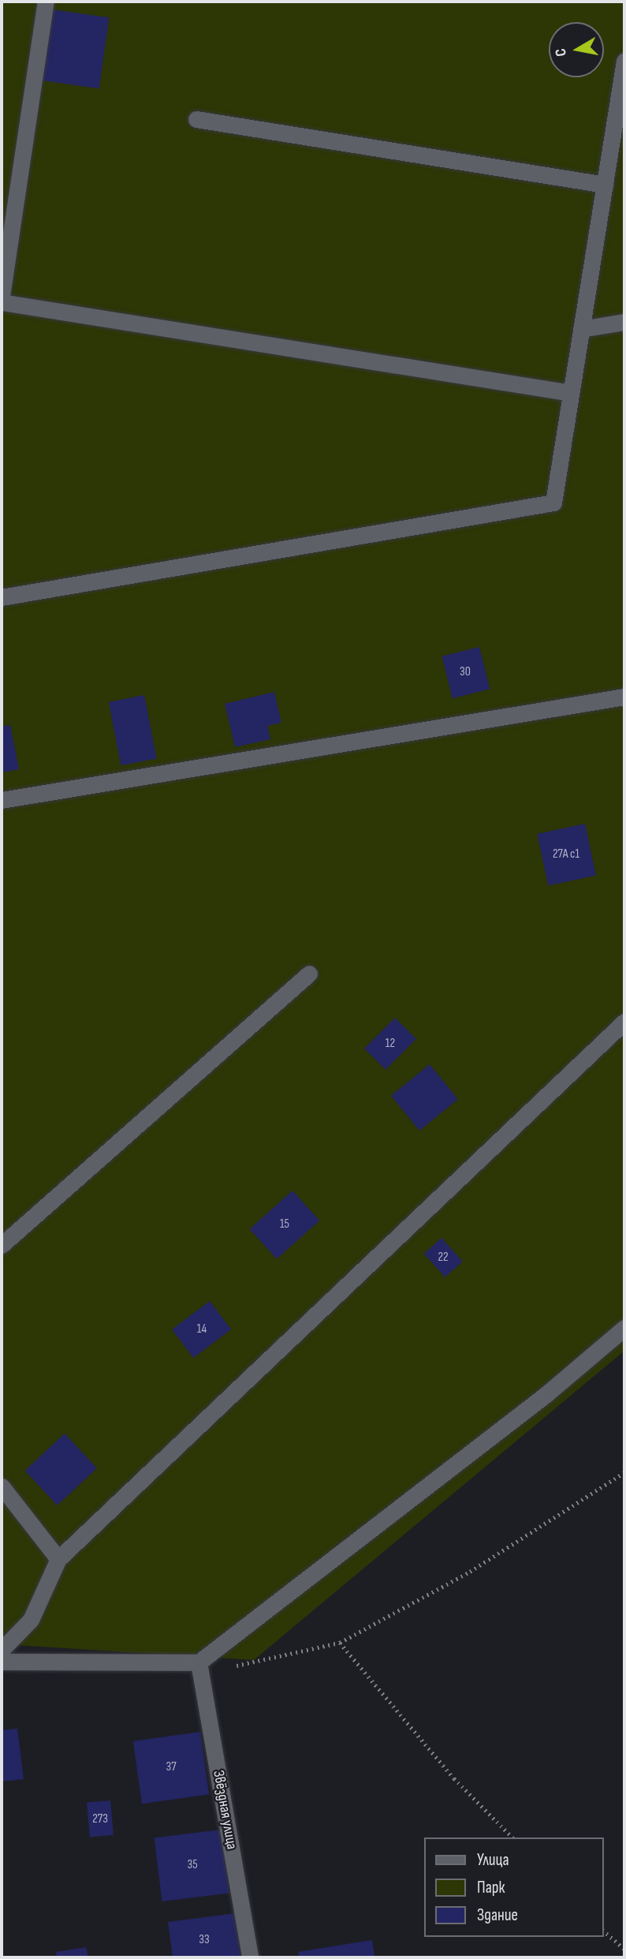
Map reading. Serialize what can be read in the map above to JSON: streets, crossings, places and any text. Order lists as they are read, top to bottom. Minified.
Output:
{"streets":{"street":["Звёздная улица"]},"house_numbers":["30","27А с1","12","15","22","14","37","273","35","33"],"legend":["Улица","Парк","Здание"],"north":"left"}
